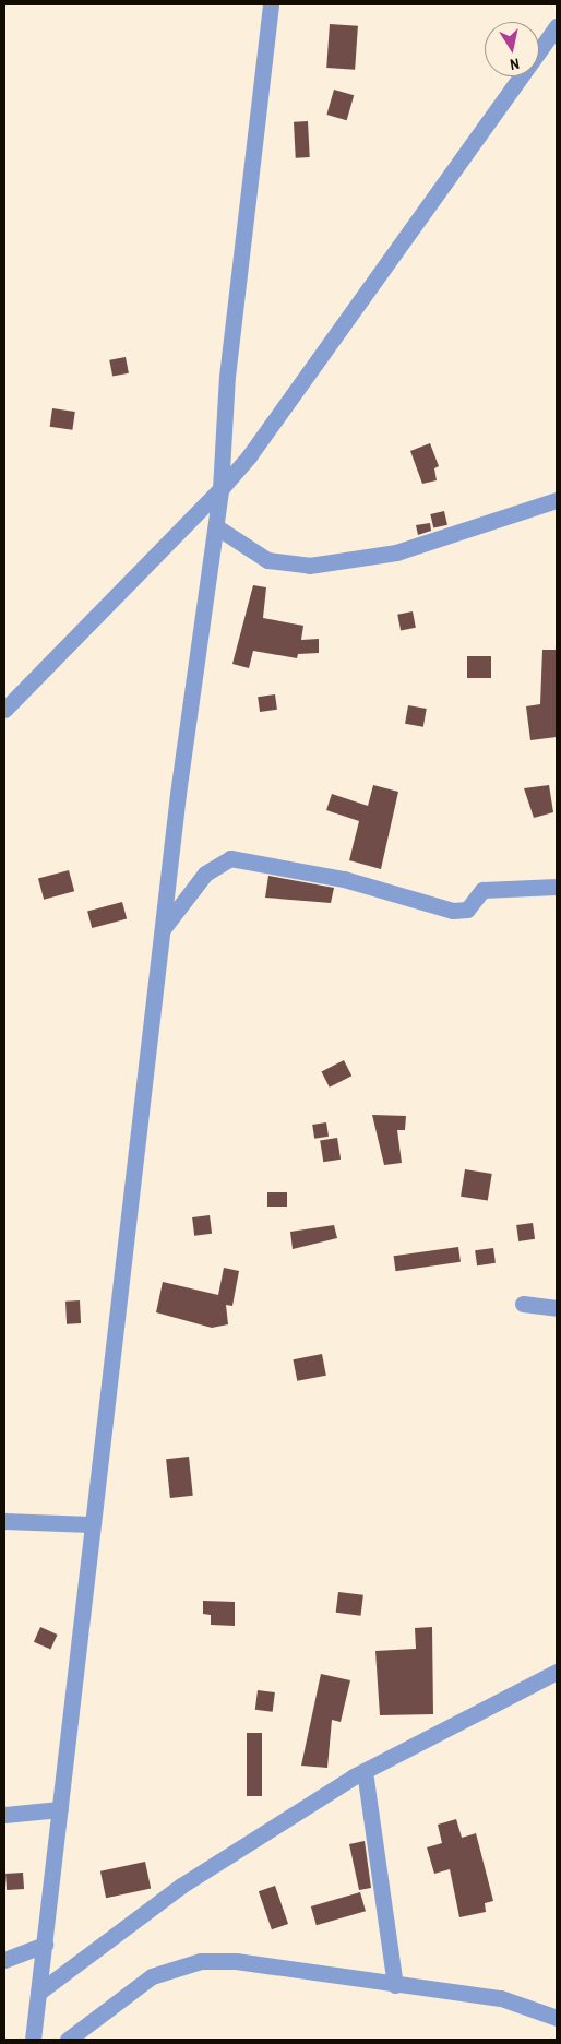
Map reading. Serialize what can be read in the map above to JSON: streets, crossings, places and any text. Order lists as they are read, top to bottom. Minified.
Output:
{"north":"bottom"}
